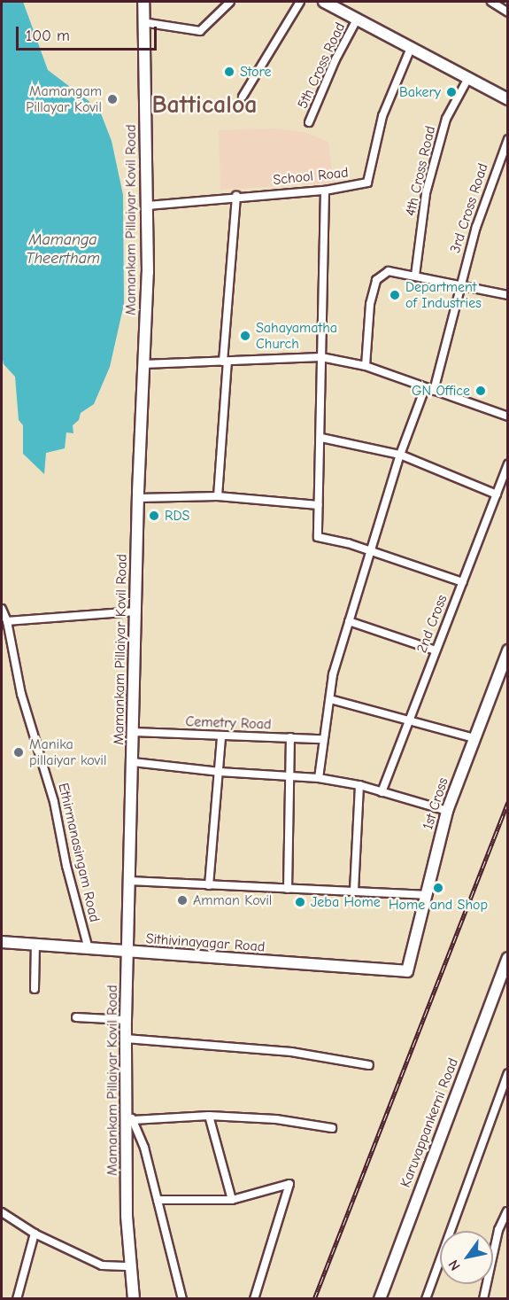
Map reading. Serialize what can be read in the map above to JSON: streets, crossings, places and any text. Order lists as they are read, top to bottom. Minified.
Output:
{"streets":{"main road":["Mamankam Pillaiyar Kovil Road","1st Cross","Sithivinayagar Road","Karuvappankerni Road"],"street":["5th Cross Road","4th Cross Road","School Road","3rd Cross Road","2nd Cross","Cemetry Road","Ethirmanasingam Road"]},"crossings":[["School Road","Mamankam Pillaiyar Kovil Road"],["Mamankam Pillaiyar Kovil Road","Cemetry Road"],["Mamankam Pillaiyar Kovil Road","Sithivinayagar Road"],["1st Cross","Sithivinayagar Road"],["Ethirmanasingam Road","Sithivinayagar Road"]],"districts":["Batticaloa"],"water":["Mamanga Theertham"],"places":["Store","Bakery","Mamangam Pillayar Kovil","Department of Industries","Sahayamatha Church","GN Office","RDS","Manika pillaiyar kovil","Home and Shop","Amman Kovil","Jeba Home"],"scale_bar":"100 m","north":"bottom left"}
